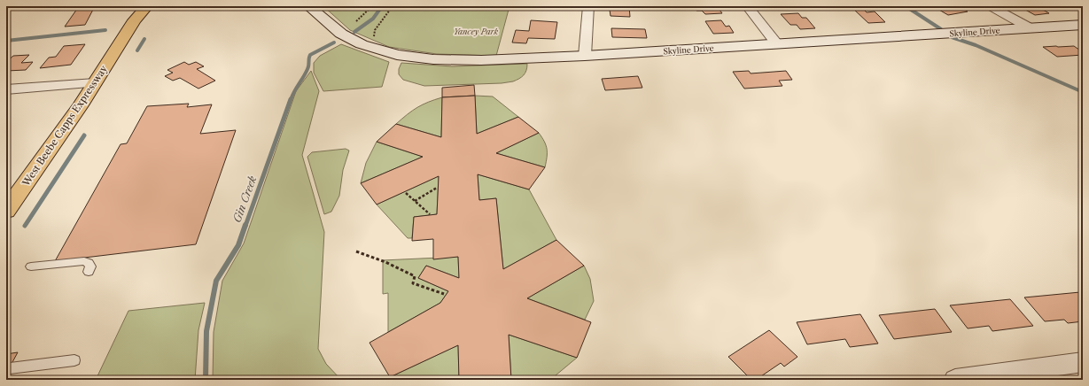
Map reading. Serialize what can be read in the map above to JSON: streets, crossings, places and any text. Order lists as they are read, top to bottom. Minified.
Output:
{"streets":{"main road":["West Beebe Capps Expressway"],"street":["Skyline Drive"]},"water":["Gin Creek"],"parks":["Yancey Park"]}
